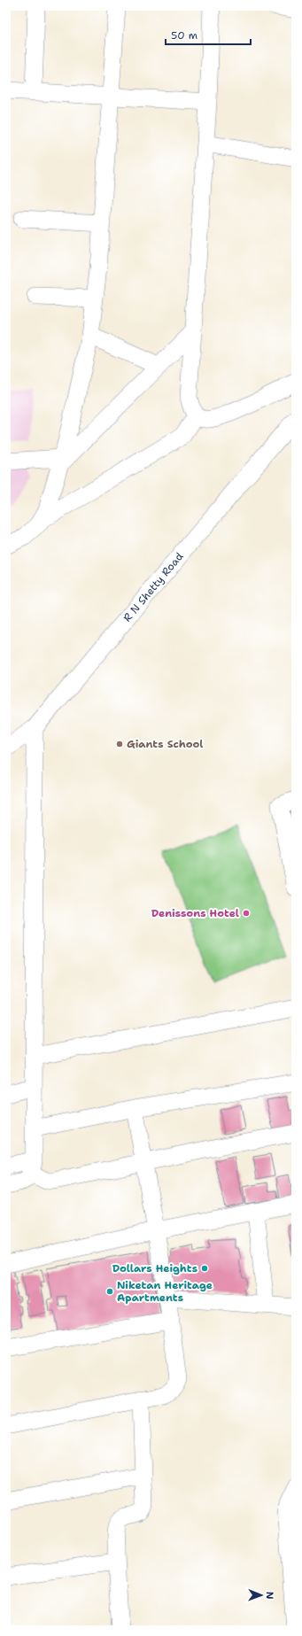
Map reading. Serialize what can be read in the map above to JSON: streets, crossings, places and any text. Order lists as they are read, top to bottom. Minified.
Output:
{"streets":{"street":["R N Shetty Road"]},"places":["Giants School","Denissons Hotel","Dollars Heights","Niketan Heritage Apartments"],"scale_bar":"50 m","north":"right"}
